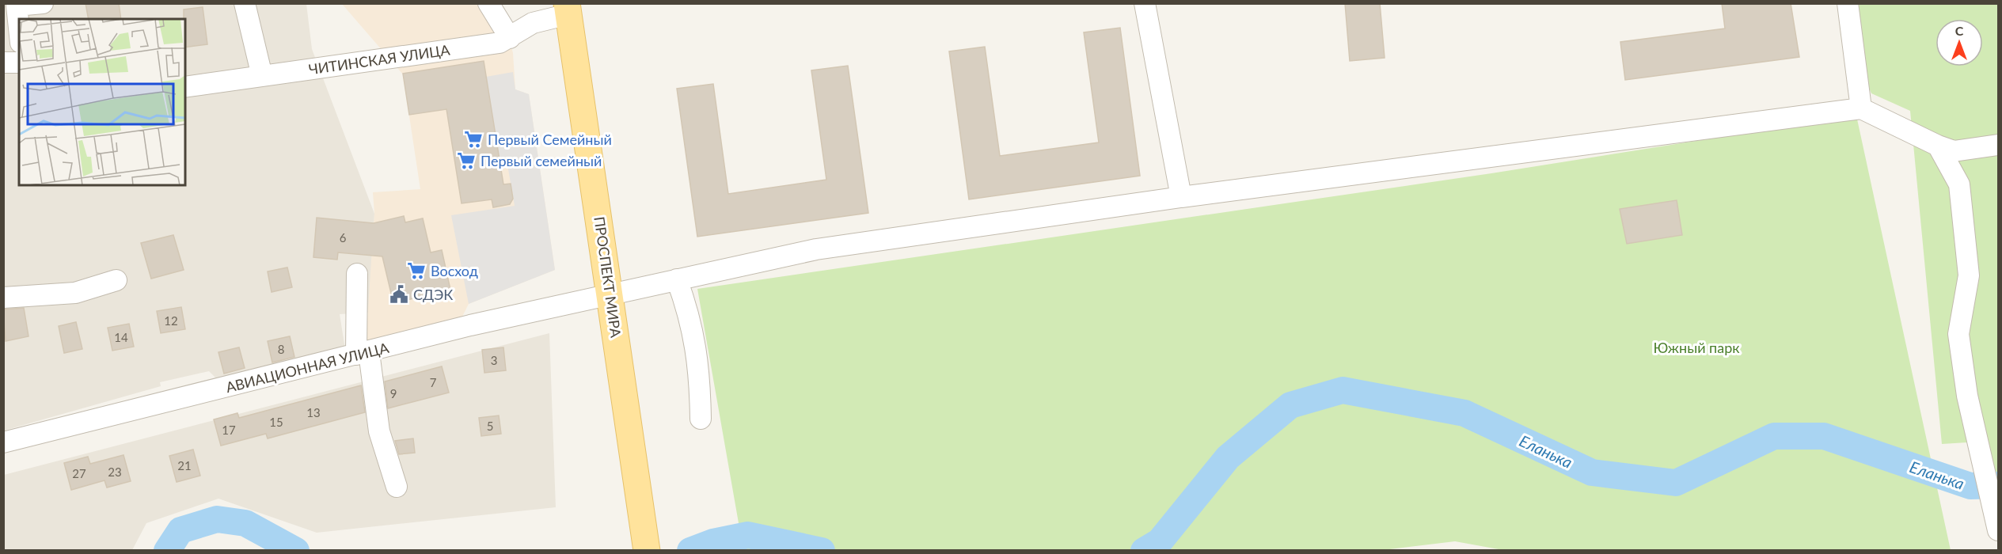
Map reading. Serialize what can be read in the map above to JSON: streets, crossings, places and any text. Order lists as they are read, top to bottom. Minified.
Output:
{"streets":{"main road":["ПРОСПЕКТ МИРА"],"street":["ЧИТИНСКАЯ УЛИЦА","АВИАЦИОННАЯ УЛИЦА"]},"crossings":[["ЧИТИНСКАЯ УЛИЦА","ПРОСПЕКТ МИРА"],["ПРОСПЕКТ МИРА","АВИАЦИОННАЯ УЛИЦА"]],"water":["Еланька"],"parks":["Южный парк"],"places":{"supermarket":["Первый Семейный","Первый семейный","Восход"],"public building":["СДЭК"]},"house_numbers":["6","12","14","8","3","7","9","13","15","5","17","21","23","27"],"north":"top"}
